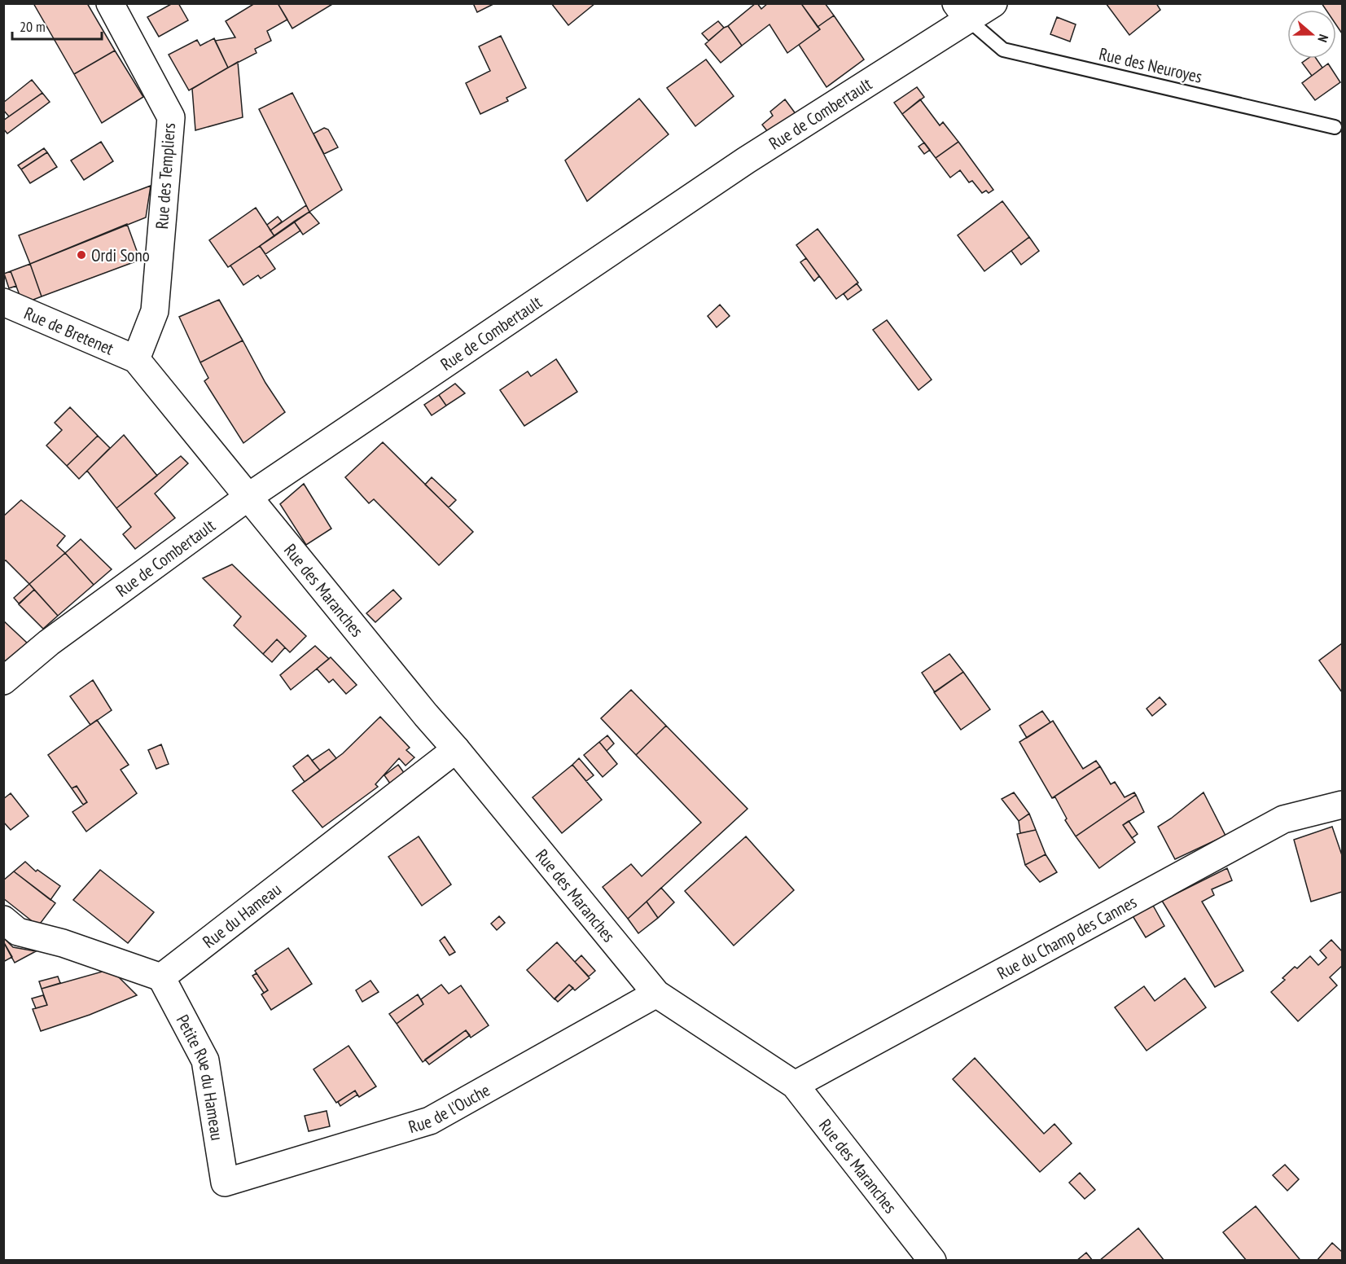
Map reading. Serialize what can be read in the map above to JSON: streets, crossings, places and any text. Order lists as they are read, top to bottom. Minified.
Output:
{"streets":{"street":["Rue de Combertault","Rue des Templiers","Rue de Bretenet","Rue des Maranches","Rue du Hameau","Rue du Champ des Cannes","Petite Rue du Hameau","Rue de l'Ouche"],"lane":["Rue des Neuroyes"]},"crossings":[["Rue des Neuroyes","Rue de Combertault"],["Rue de Combertault","Rue des Maranches"],["Rue des Templiers","Rue de Bretenet"],["Rue des Templiers","Rue des Maranches"],["Rue de Bretenet","Rue des Maranches"],["Rue des Maranches","Rue du Hameau"],["Rue des Maranches","Rue du Champ des Cannes"],["Rue des Maranches","Rue de l'Ouche"],["Rue du Hameau","Petite Rue du Hameau"],["Petite Rue du Hameau","Rue de l'Ouche"]],"places":["Ordi Sono"],"scale_bar":"20 m","north":"right"}
